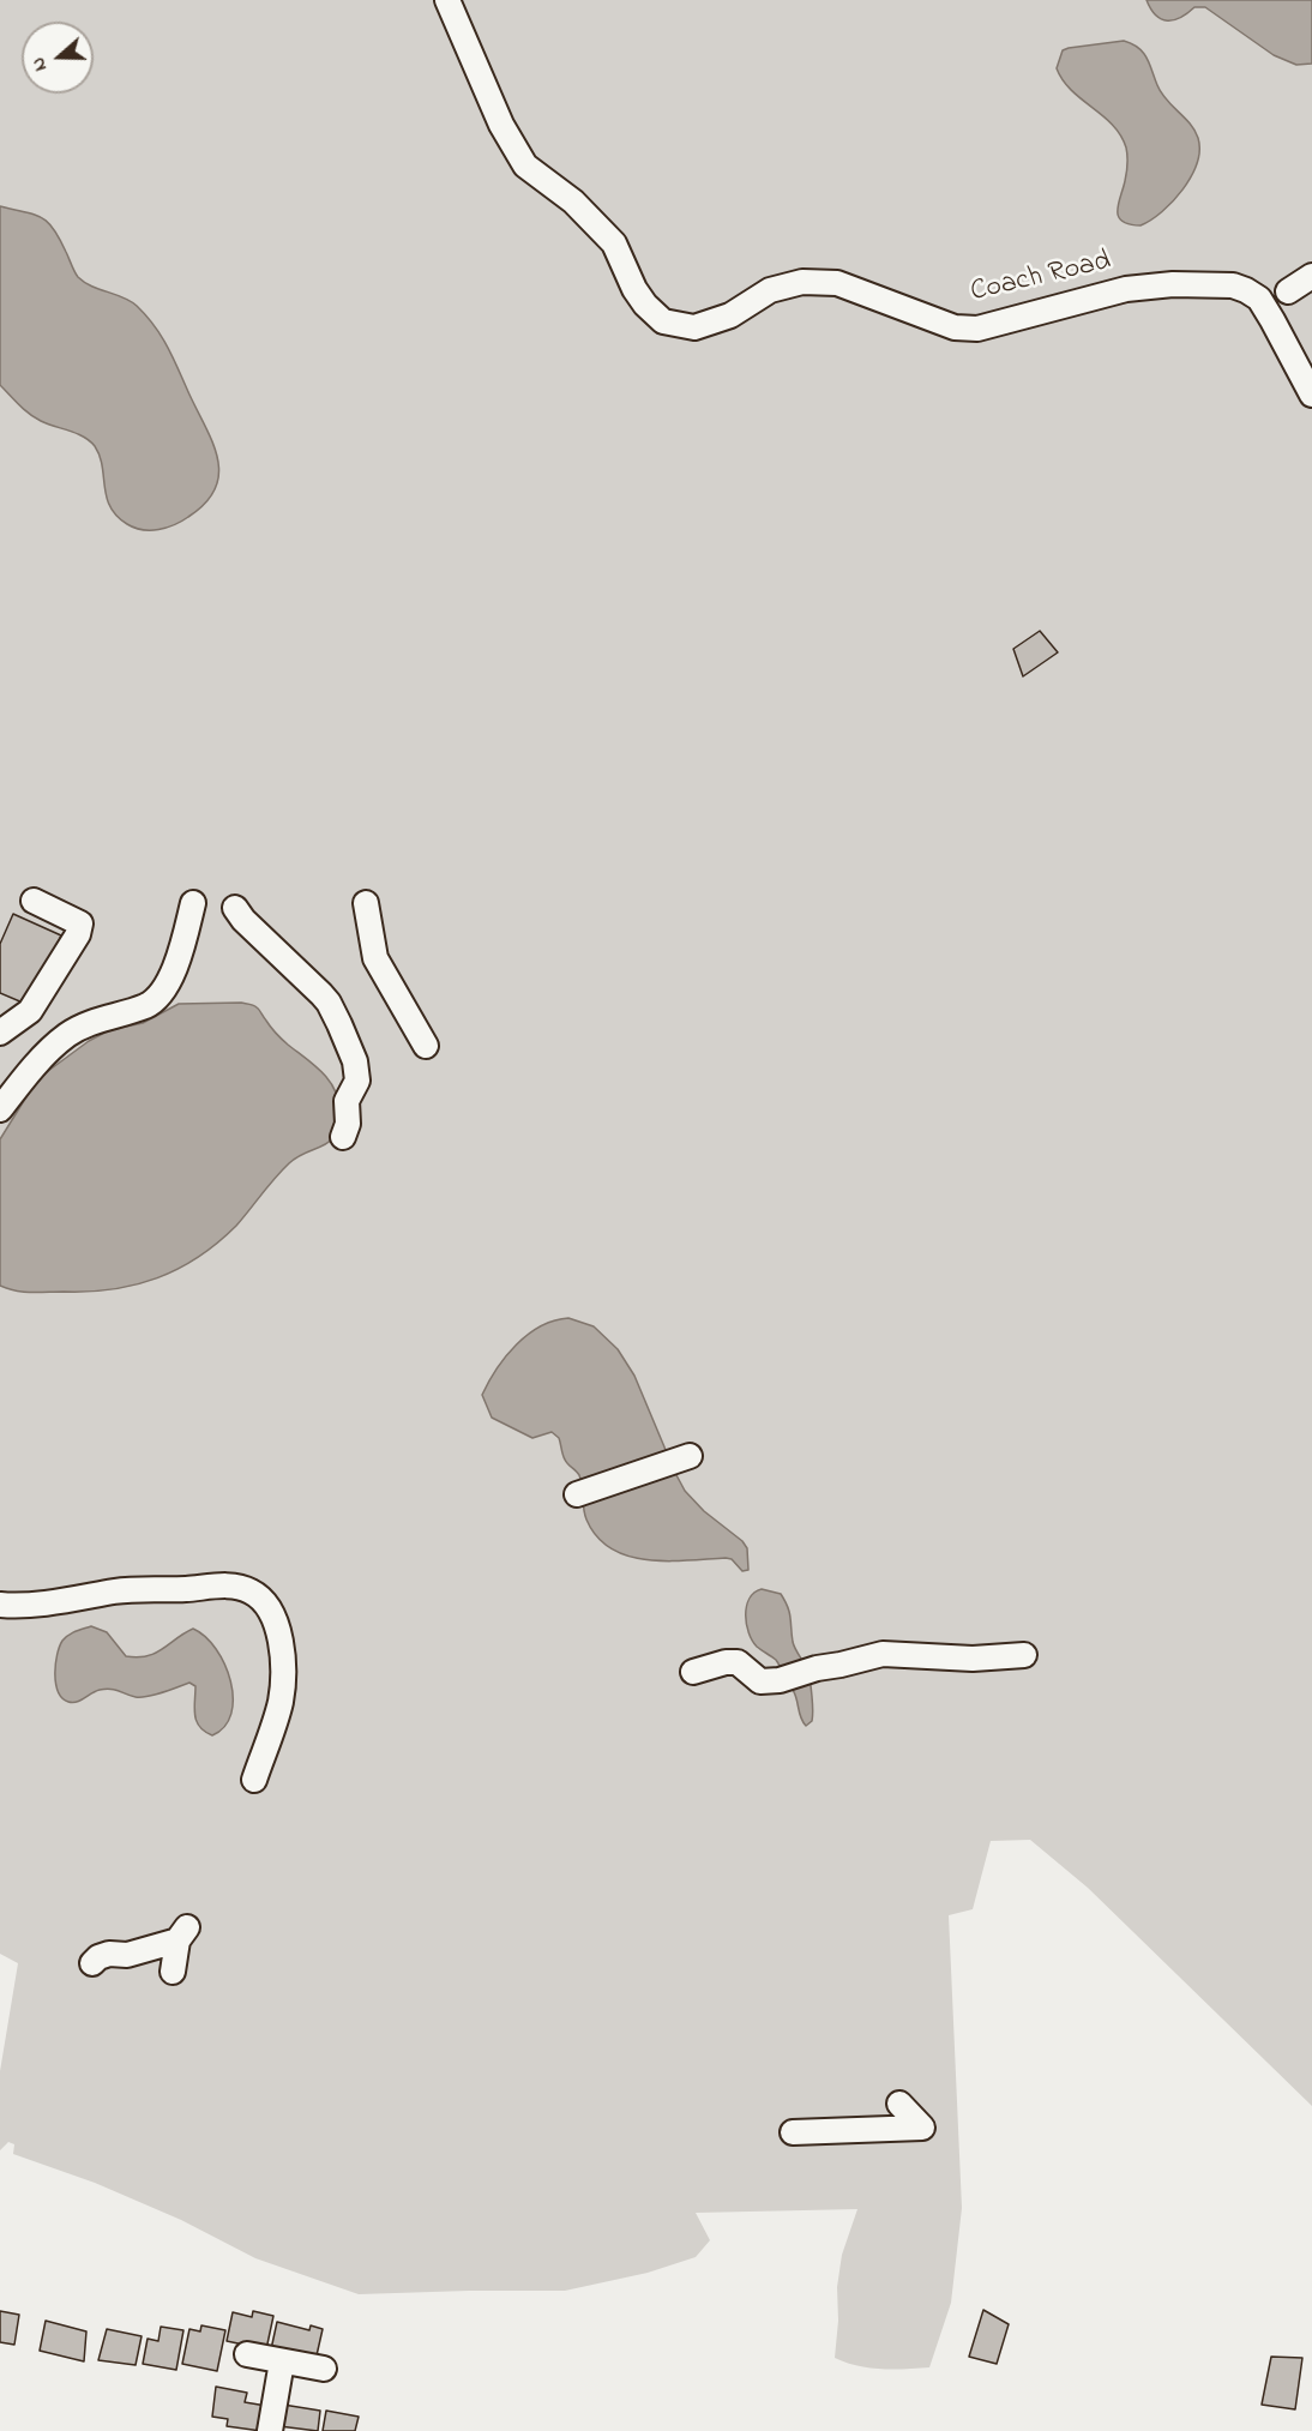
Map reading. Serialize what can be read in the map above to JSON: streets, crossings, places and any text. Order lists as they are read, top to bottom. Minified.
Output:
{"streets":{"street":["Coach Road"]},"north":"left"}
